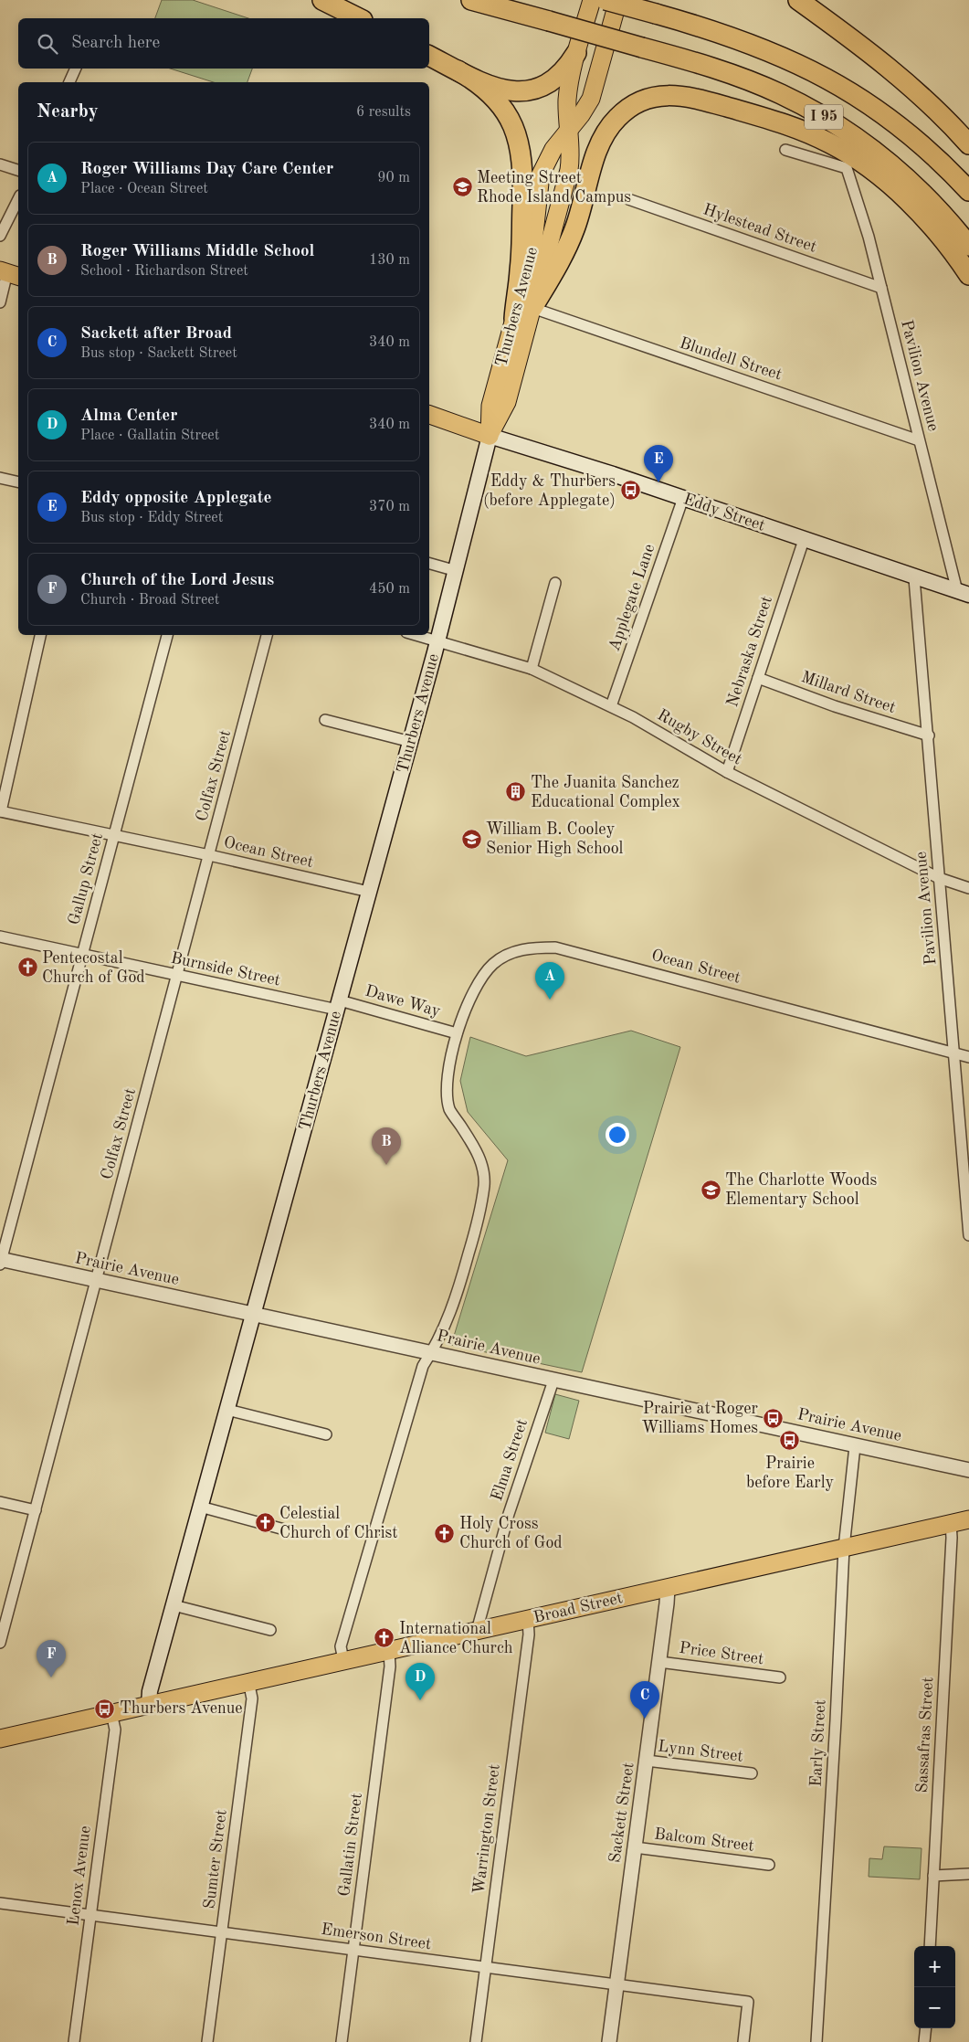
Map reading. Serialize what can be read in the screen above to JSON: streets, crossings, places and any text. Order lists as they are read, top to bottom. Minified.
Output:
{"streets":{"highway":["I 95"],"main road":["Thurbers Avenue","Eddy Street","Broad Street"],"street":["Hylestead Street","Blundell Street","Pavilion Avenue","Applegate Lane","Nebraska Street","Millard Street","Rugby Street","Colfax Street","Ocean Street","Gallup Street","Burnside Street","Dawe Way","Prairie Avenue","Elma Street","Price Street","Sassafras Street","Early Street","Lynn Street","Sackett Street","Warrington Street","Balcom Street","Gallatin Street","Sumter Street","Lenox Avenue","Emerson Street"]},"crossings":[["Hylestead Street","Pavilion Avenue"],["Thurbers Avenue","Blundell Street"],["Thurbers Avenue","Eddy Street"],["Thurbers Avenue","Rugby Street"],["Thurbers Avenue","Ocean Street"],["Thurbers Avenue","Burnside Street"],["Thurbers Avenue","Dawe Way"],["Thurbers Avenue","Prairie Avenue"],["Thurbers Avenue","Broad Street"],["Blundell Street","Pavilion Avenue"],["Pavilion Avenue","Eddy Street"],["Pavilion Avenue","Millard Street"],["Pavilion Avenue","Rugby Street"],["Pavilion Avenue","Ocean Street"],["Eddy Street","Applegate Lane"],["Eddy Street","Nebraska Street"],["Applegate Lane","Rugby Street"],["Nebraska Street","Millard Street"],["Nebraska Street","Rugby Street"],["Colfax Street","Ocean Street"],["Colfax Street","Burnside Street"],["Colfax Street","Prairie Avenue"],["Ocean Street","Gallup Street"],["Ocean Street","Dawe Way"],["Ocean Street","Prairie Avenue"],["Ocean Street","Broad Street"],["Gallup Street","Burnside Street"],["Gallup Street","Prairie Avenue"],["Burnside Street","Dawe Way"],["Prairie Avenue","Elma Street"],["Prairie Avenue","Early Street"],["Elma Street","Broad Street"],["Broad Street","Sassafras Street"],["Broad Street","Early Street"],["Broad Street","Sackett Street"],["Broad Street","Warrington Street"],["Broad Street","Gallatin Street"],["Broad Street","Sumter Street"],["Broad Street","Lenox Avenue"],["Price Street","Sackett Street"],["Lynn Street","Sackett Street"],["Sackett Street","Balcom Street"],["Sackett Street","Emerson Street"],["Warrington Street","Emerson Street"],["Gallatin Street","Emerson Street"],["Sumter Street","Emerson Street"],["Lenox Avenue","Emerson Street"]],"places":{"school or university":["Meeting Street Rhode Island Campus","William B. Cooley Senior High School","The Charlotte Woods Elementary School"],"bus stop":["Eddy & Thurbers (before Applegate)","Prairie at Roger Williams Homes","Prairie before Early","Thurbers Avenue"],"building":["The Juanita Sanchez Educational Complex"],"church":["Pentecostal Church of God","Celestial Church of Christ","Holy Cross Church of God","International Alliance Church"]},"page":{"search":"Search here","heading":["Nearby","6 results"],"list":[{"mark":"A","name":"Roger Williams Day Care Center","note":"Place · Ocean Street","value":"90 m"},{"mark":"B","name":"Roger Williams Middle School","note":"School · Richardson Street","value":"130 m"},{"mark":"C","name":"Sackett after Broad","note":"Bus stop · Sackett Street","value":"340 m"},{"mark":"D","name":"Alma Center","note":"Place · Gallatin Street","value":"340 m"},{"mark":"E","name":"Eddy opposite Applegate","note":"Bus stop · Eddy Street","value":"370 m"},{"mark":"F","name":"Church of the Lord Jesus","note":"Church · Broad Street","value":"450 m"}],"pins":["E","A","B","F","D","C"],"map_buttons":["+","−"]}}
